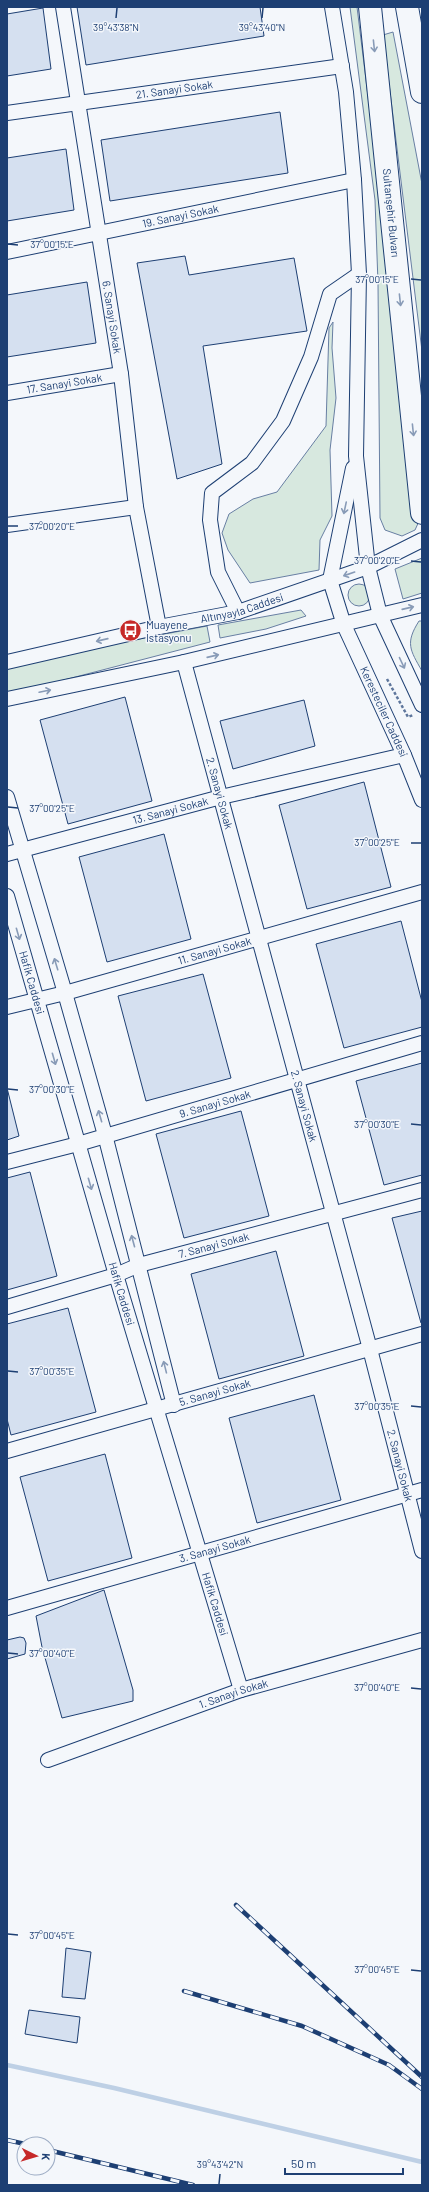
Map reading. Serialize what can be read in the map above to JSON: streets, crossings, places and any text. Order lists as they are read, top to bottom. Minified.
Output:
{"streets":{"highway":["Sultanşehir Bulvarı"],"street":["21. Sanayi Sokak","19. Sanayi Sokak","6. Sanayi Sokak","17. Sanayi Sokak","Altınyayla Caddesi","Keresteciler Caddesi","2. Sanayi Sokak","13. Sanayi Sokak","11. Sanayi Sokak","Hafik Caddesi","9. Sanayi Sokak","7. Sanayi Sokak","5. Sanayi Sokak","3. Sanayi Sokak","1. Sanayi Sokak"]},"crossings":[["21. Sanayi Sokak","6. Sanayi Sokak"],["19. Sanayi Sokak","6. Sanayi Sokak"],["6. Sanayi Sokak","17. Sanayi Sokak"],["6. Sanayi Sokak","Altınyayla Caddesi"],["Altınyayla Caddesi","Keresteciler Caddesi"],["Keresteciler Caddesi","13. Sanayi Sokak"],["2. Sanayi Sokak","13. Sanayi Sokak"],["2. Sanayi Sokak","11. Sanayi Sokak"],["2. Sanayi Sokak","9. Sanayi Sokak"],["2. Sanayi Sokak","7. Sanayi Sokak"],["2. Sanayi Sokak","5. Sanayi Sokak"],["2. Sanayi Sokak","3. Sanayi Sokak"],["13. Sanayi Sokak","Hafik Caddesi"],["11. Sanayi Sokak","Hafik Caddesi"],["Hafik Caddesi","9. Sanayi Sokak"],["Hafik Caddesi","7. Sanayi Sokak"],["Hafik Caddesi","5. Sanayi Sokak"],["Hafik Caddesi","3. Sanayi Sokak"],["Hafik Caddesi","1. Sanayi Sokak"]],"one_way":["Sultanşehir Bulvarı"],"places":{"bus stop":["Muayene İstasyonu"]},"scale_bar":"50 m","north":"right","coordinates":["39°43'38\"N","39°43'40\"N","37°00'15\"E","37°00'20\"E","37°00'25\"E","37°00'30\"E","37°00'35\"E","37°00'40\"E","37°00'45\"E","39°43'42\"N"]}
